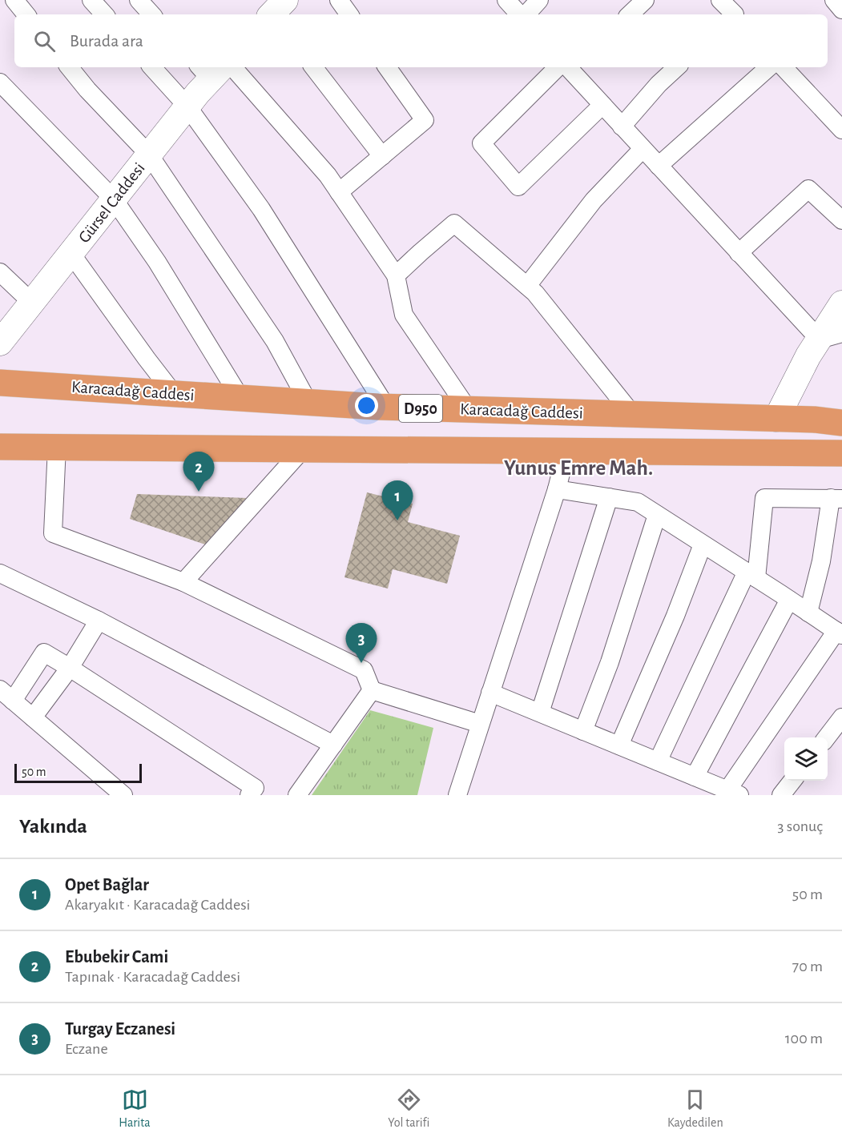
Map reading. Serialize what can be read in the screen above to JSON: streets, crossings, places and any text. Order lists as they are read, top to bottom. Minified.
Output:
{"streets":{"highway":["Karacadağ Caddesi","D950"],"main road":["Gürsel Caddesi"]},"districts":["Yunus Emre Mah."],"scale_bar":"50 m","page":{"search":"Burada ara","pins":["2","1","3"],"scale":"50 m","heading":["Yakında","3 sonuç"],"list":[{"mark":"1","name":"Opet Bağlar","note":"Akaryakıt · Karacadağ Caddesi","value":"50 m"},{"mark":"2","name":"Ebubekir Cami","note":"Tapınak · Karacadağ Caddesi","value":"70 m"},{"mark":"3","name":"Turgay Eczanesi","note":"Eczane","value":"100 m"}],"nav":["Harita","Yol tarifi","Kaydedilen"]}}
